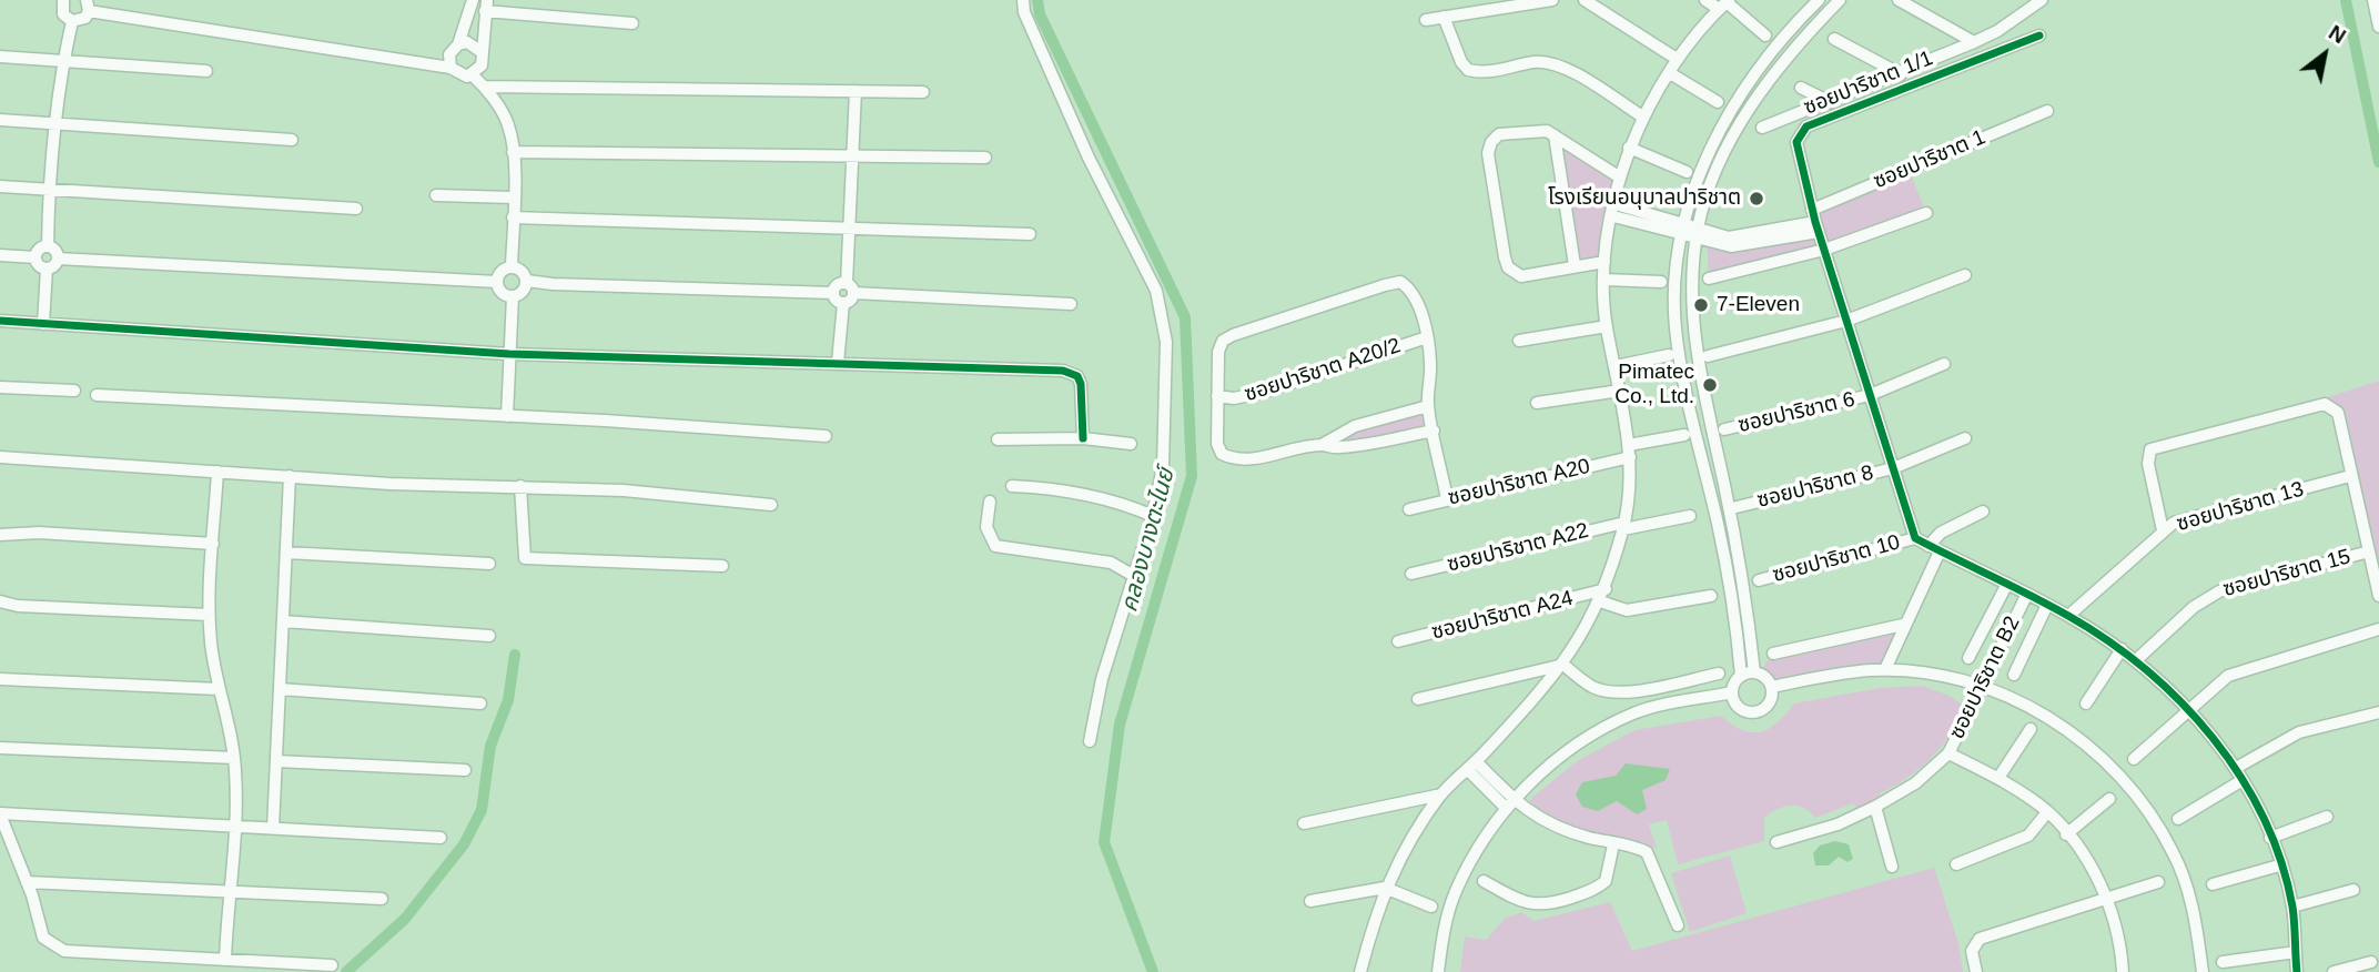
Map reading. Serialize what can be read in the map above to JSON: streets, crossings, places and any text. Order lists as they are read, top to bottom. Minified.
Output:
{"streets":{"street":["ซอยปาริชาต 1/1","ซอยปาริชาต 1","ซอยปาริชาต A20/2","ซอยปาริชาต 6","ซอยปาริชาต A20","ซอยปาริชาต 8","ซอยปาริชาต 13","ซอยปาริชาต A22","ซอยปาริชาต 10","ซอยปาริชาต 15","ซอยปาริชาต A24","ซอยปาริชาต B2"]},"crossings":[["ซอยปาริชาต 1/1","ซอยปาริชาต 1"],["ซอยปาริชาต 1/1","ซอยปาริชาต 6"],["ซอยปาริชาต 1/1","ซอยปาริชาต 8"],["ซอยปาริชาต 1/1","ซอยปาริชาต 10"]],"water":["คลองบางตะไนย์"],"places":["โรงเรียนอนุบาลปาริชาต","7-Eleven","Pimatec Co., Ltd."],"north":"top right"}
